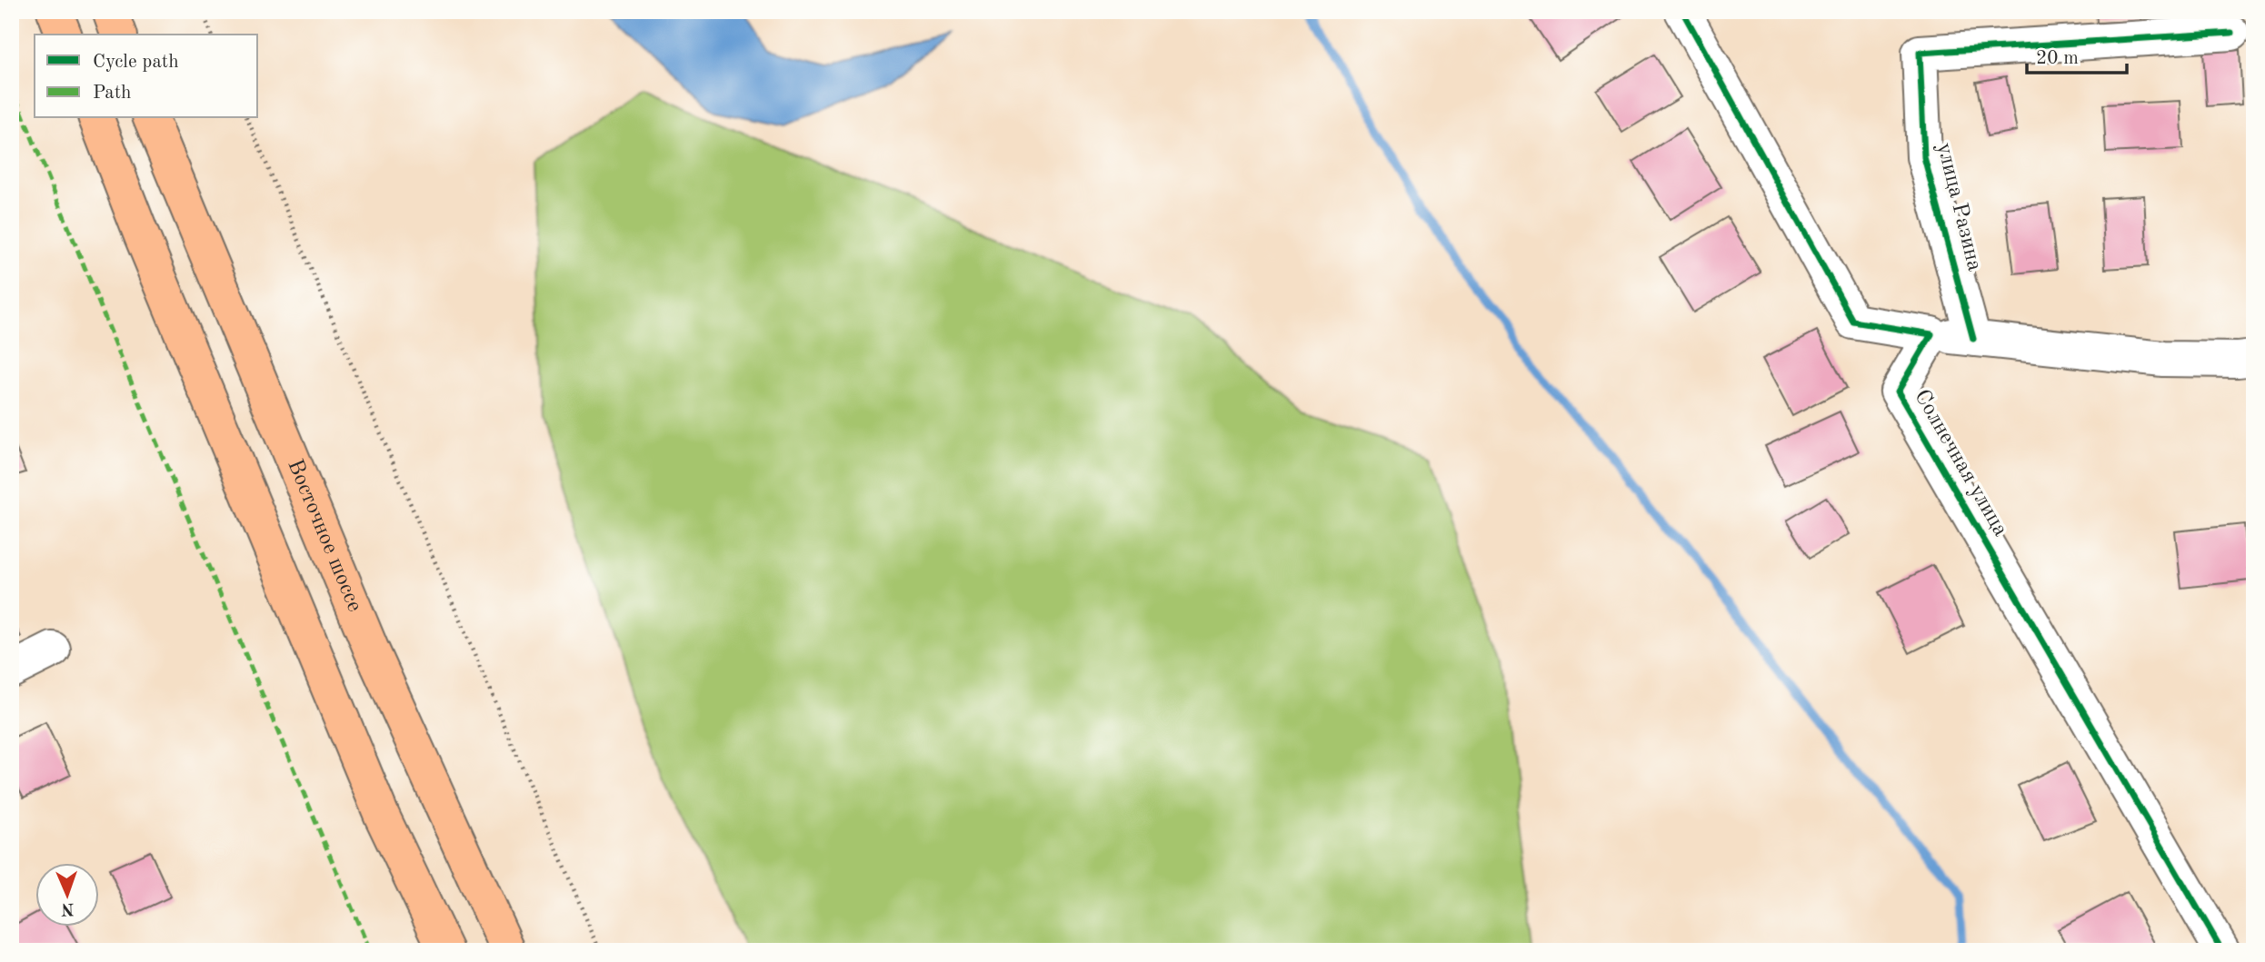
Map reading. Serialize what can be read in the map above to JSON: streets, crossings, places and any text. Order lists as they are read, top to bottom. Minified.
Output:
{"streets":{"highway":["Восточное шоссе"],"street":["улица Разина","Солнечная улица"]},"legend":["Cycle path","Path"],"scale_bar":"20 m","north":"bottom"}
